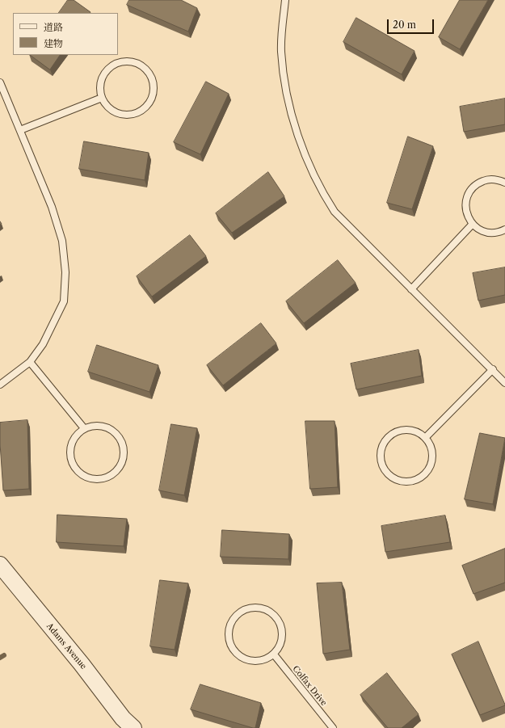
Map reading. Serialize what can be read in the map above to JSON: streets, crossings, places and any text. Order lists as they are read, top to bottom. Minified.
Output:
{"streets":{"street":["Adams Avenue"],"lane":["Colfax Drive"]},"legend":["道路","建物"],"scale_bar":"20 m"}
